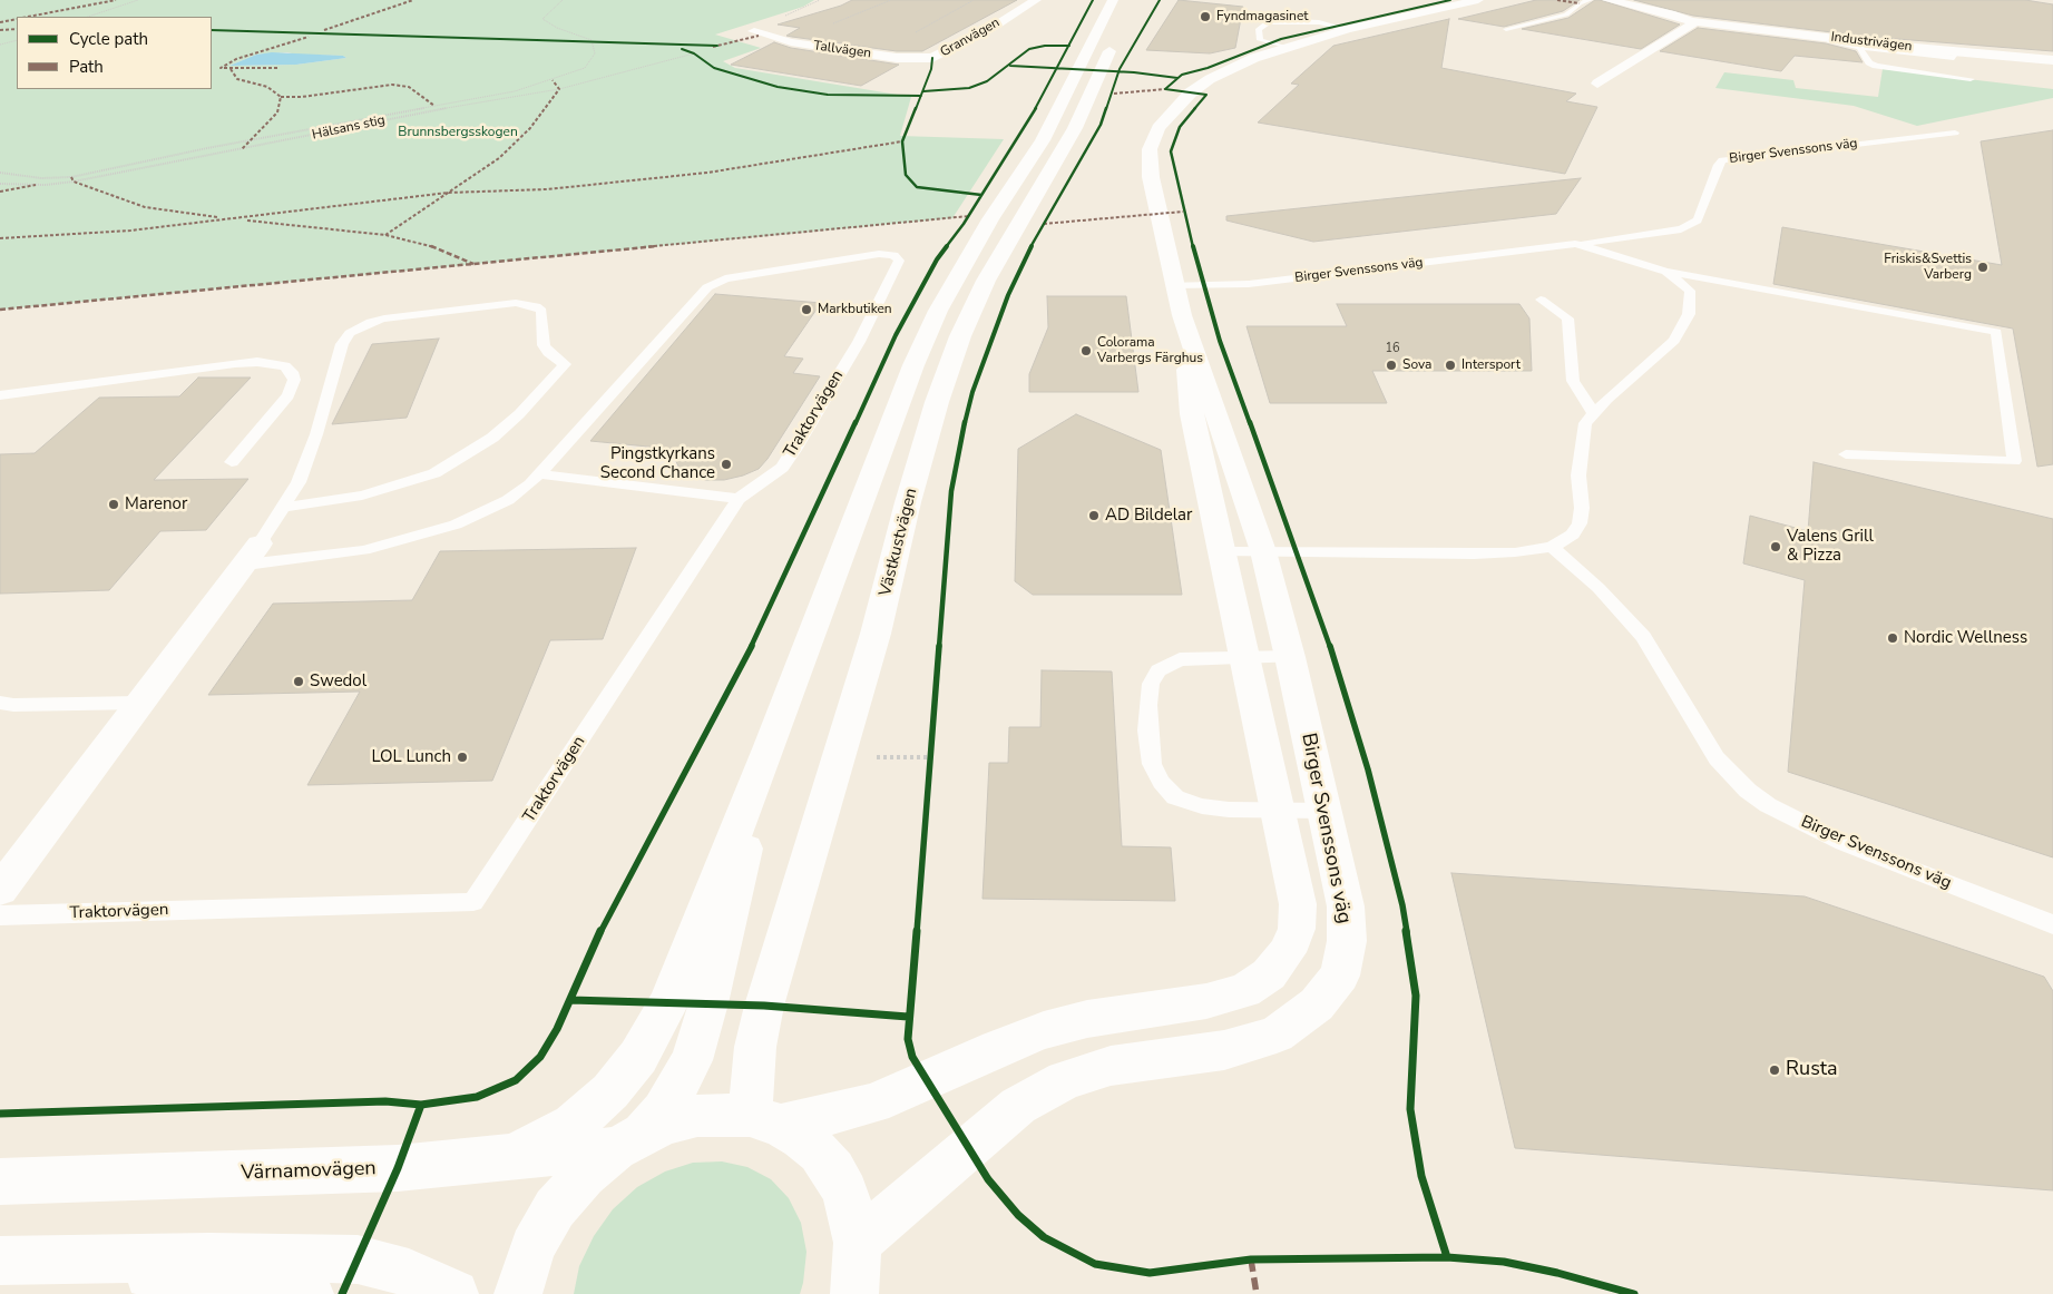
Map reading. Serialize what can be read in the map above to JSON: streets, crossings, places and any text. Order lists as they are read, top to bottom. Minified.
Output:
{"streets":{"street":["Granvägen","Industrivägen","Tallvägen","Birger Svenssons väg","Västkustvägen","Värnamovägen"],"lane":["Traktorvägen"],"path":["Hälsans stig"]},"crossings":[["Granvägen","Tallvägen"],["Birger Svenssons väg","Västkustvägen"],["Birger Svenssons väg","Värnamovägen"]],"parks":["Brunnsbergsskogen"],"places":["Fyndmagasinet","Friskis&Svettis Varberg","Markbutiken","Colorama Varbergs Färghus","Sova","Intersport","Pingstkyrkans Second Chance","Marenor","AD Bildelar","Valens Grill & Pizza","Nordic Wellness","Swedol","LOL Lunch","Rusta"],"house_numbers":["16"],"legend":["Cycle path","Path"]}
